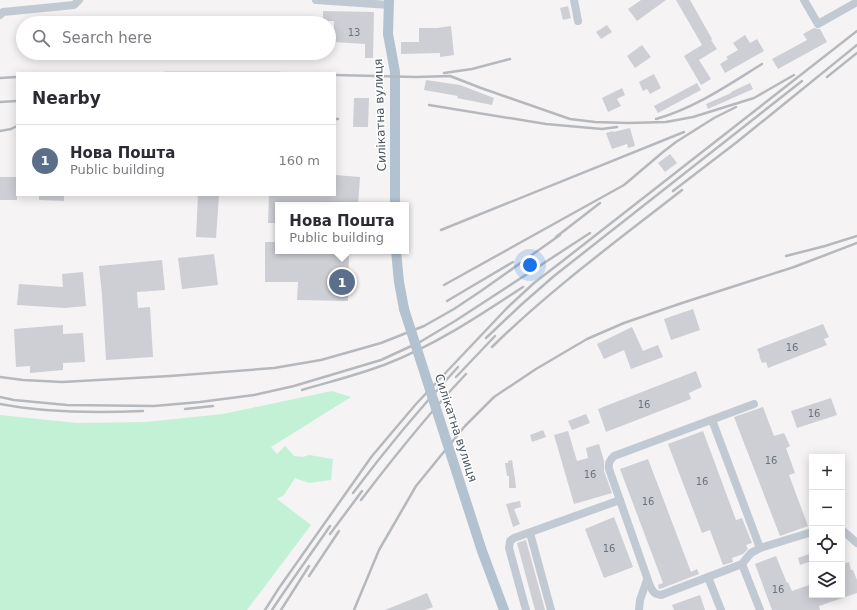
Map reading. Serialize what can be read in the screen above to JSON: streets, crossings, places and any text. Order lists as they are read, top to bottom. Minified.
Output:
{"streets":{"main road":["Силікатна вулиця"]},"house_numbers":["13","16","16","16","16","16","16","16","16","16"],"page":{"search":"Search here","heading":"Nearby","list":[{"mark":"1","name":"Нова Пошта","note":"Public building","value":"160 m"}],"popup":["Нова Пошта","Public building"],"pins":"1","map_buttons":["+","−"]}}
